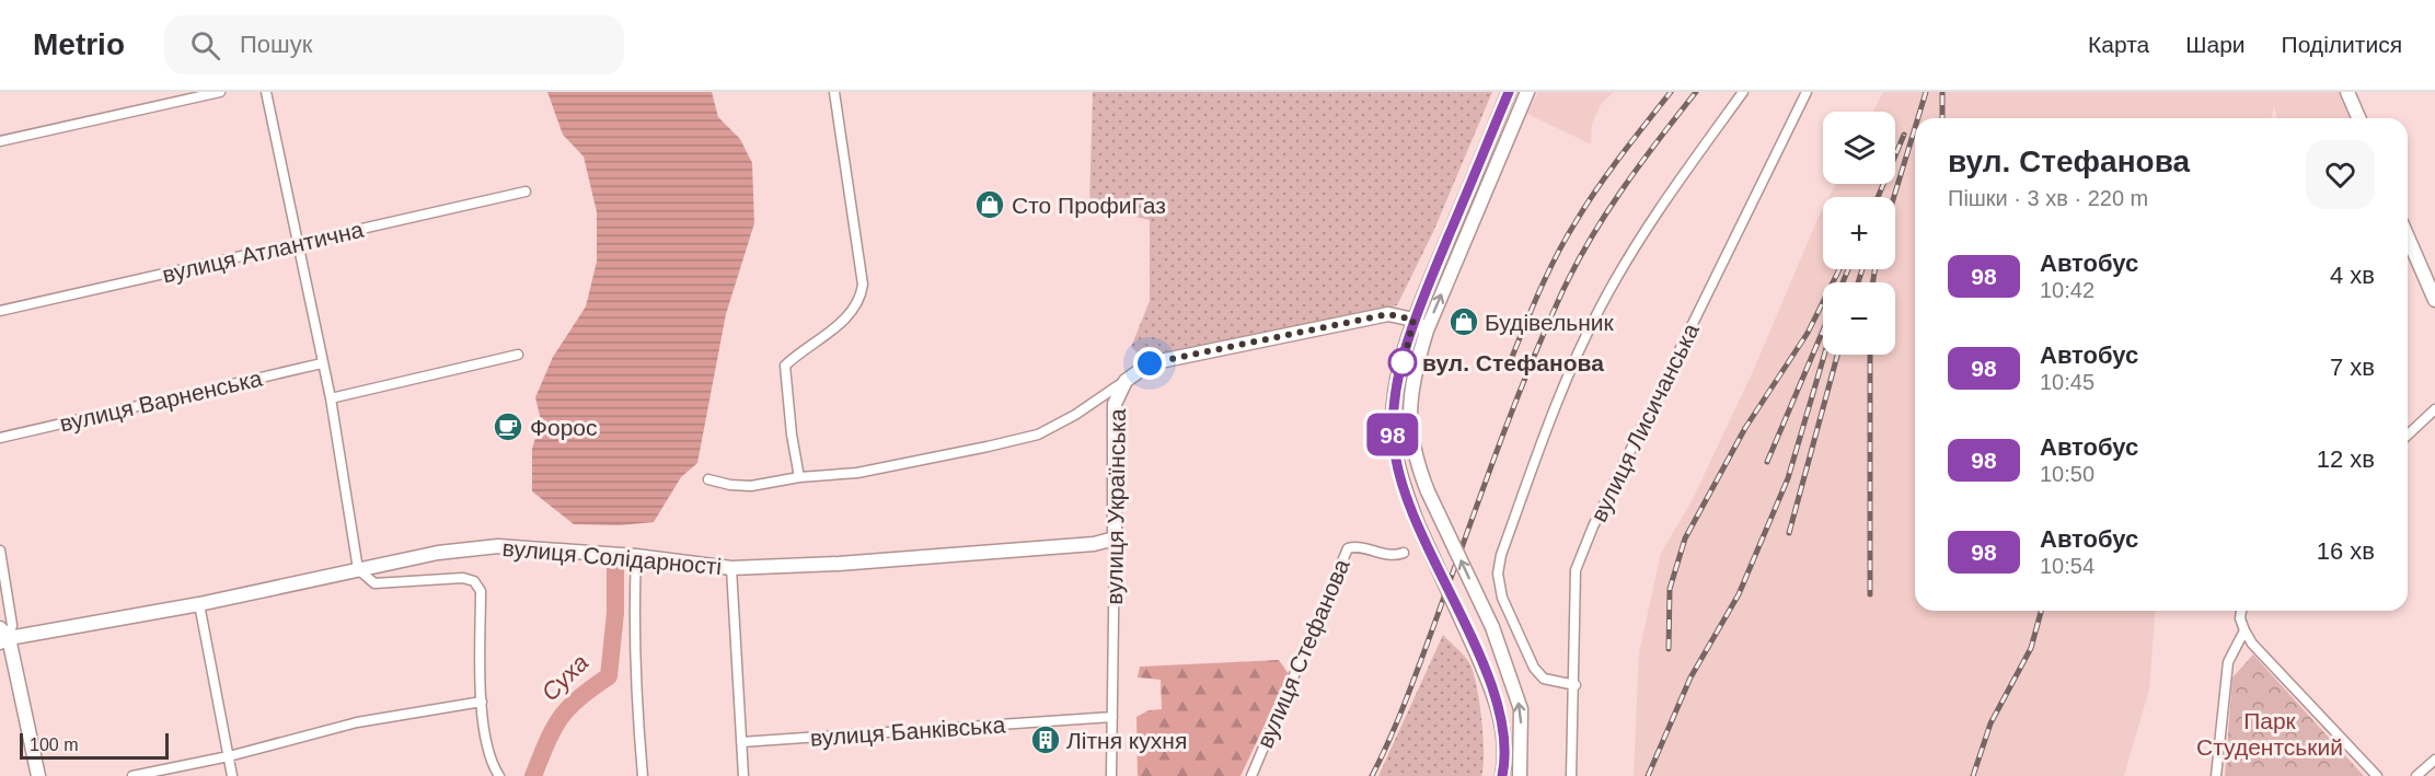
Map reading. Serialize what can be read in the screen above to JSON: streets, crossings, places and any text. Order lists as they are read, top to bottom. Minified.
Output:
{"streets":{"street":["вулиця Атлантична","вулиця Варненська","вулиця Лисичанська","вулиця Українська","вулиця Солідарності","вулиця Стефанова","вулиця Банківська"]},"crossings":[["вулиця Українська","вулиця Солідарності"],["вулиця Українська","вулиця Банківська"]],"water":["Суха"],"parks":["Парк Студентський"],"places":{"shop":["Сто ПрофиГаз","Будівельник"],"other":["вул. Стефанова"],"cafe":["Форос"],"building":["Літня кухня"]},"lines":["bus line 98"],"scale_bar":"100 m","page":{"header":"Metrio","search":"Пошук","nav":["Карта","Шари","Поділитися"],"on_map":"98","map_buttons":["+","−"],"heading":["вул. Стефанова","Пішки · 3 хв · 220 m"],"list":[{"mark":"98","name":"Автобус","note":"10:42","value":"4 хв"},{"mark":"98","name":"Автобус","note":"10:45","value":"7 хв"},{"mark":"98","name":"Автобус","note":"10:50","value":"12 хв"},{"mark":"98","name":"Автобус","note":"10:54","value":"16 хв"}],"scale":"100 m"}}
